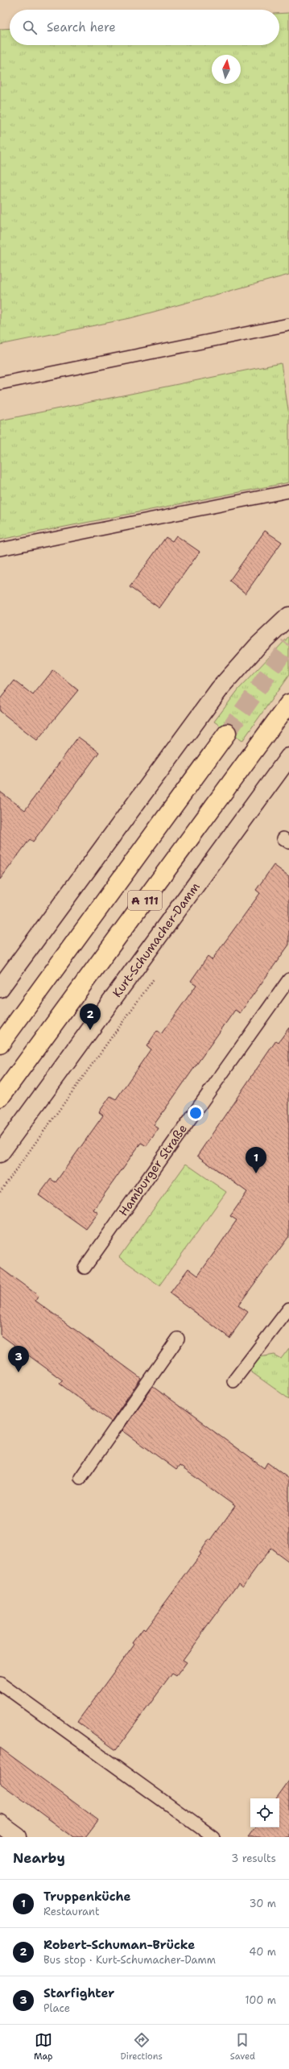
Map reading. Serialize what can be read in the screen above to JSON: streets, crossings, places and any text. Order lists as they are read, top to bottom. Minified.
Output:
{"streets":{"highway":["A 111"],"main road":["Kurt-Schumacher-Damm"],"lane":["Hamburger Straße"]},"north":"top","page":{"search":"Search here","pins":["2","1","3"],"heading":["Nearby","3 results"],"list":[{"mark":"1","name":"Truppenküche","note":"Restaurant","value":"30 m"},{"mark":"2","name":"Robert-Schuman-Brücke","note":"Bus stop · Kurt-Schumacher-Damm","value":"40 m"},{"mark":"3","name":"Starfighter","note":"Place","value":"100 m"}],"nav":["Map","Directions","Saved"]}}
